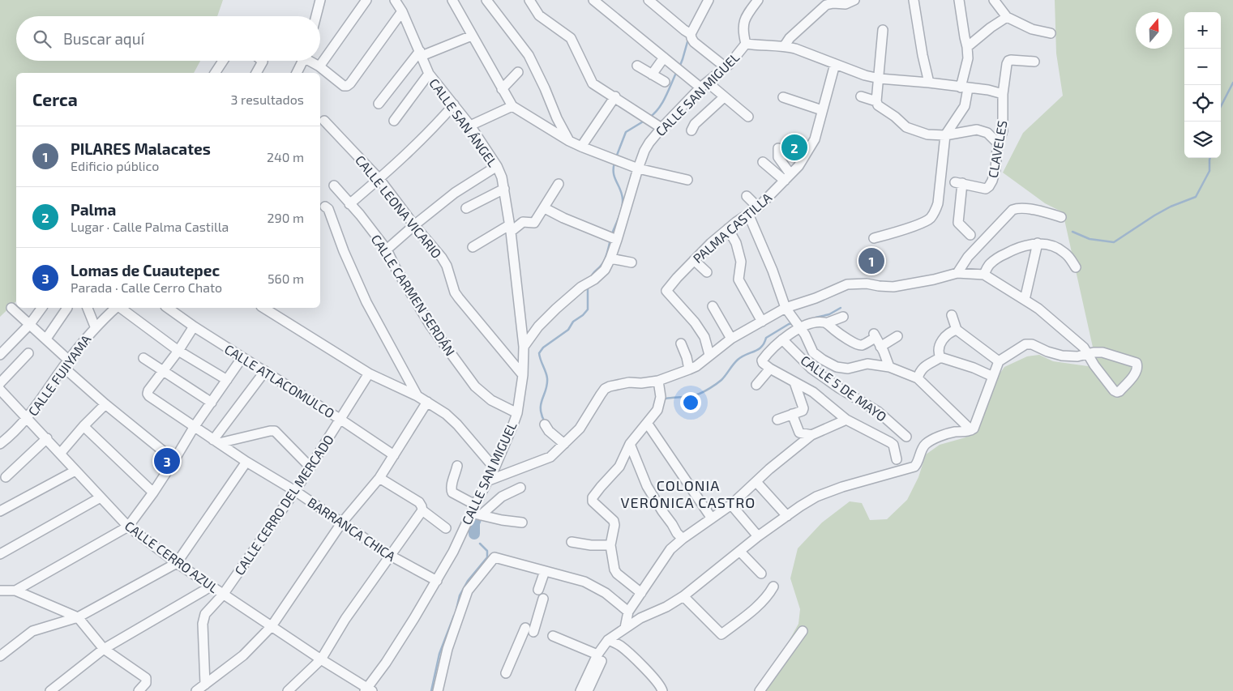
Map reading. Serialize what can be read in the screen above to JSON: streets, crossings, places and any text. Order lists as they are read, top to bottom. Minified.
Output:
{"streets":{"street":["CALLE SAN MIGUEL","CALLE SAN ÁNGEL","CLAVELES","CALLE LEONA VICARIO","PALMA CASTILLA","CALLE CARMEN SERDÁN","CALLE FUJIYAMA","CALLE ATLACOMULCO","CALLE 5 DE MAYO","CALLE CERRO DEL MERCADO","BARRANCA CHICA","CALLE CERRO AZUL"]},"crossings":[["CALLE SAN MIGUEL","CALLE SAN ÁNGEL"],["CALLE SAN MIGUEL","CALLE LEONA VICARIO"],["CALLE SAN MIGUEL","CALLE CARMEN SERDÁN"],["CALLE SAN MIGUEL","BARRANCA CHICA"],["CALLE SAN MIGUEL","CALLE CERRO AZUL"],["CALLE FUJIYAMA","CALLE CERRO AZUL"],["CALLE ATLACOMULCO","CALLE CERRO DEL MERCADO"],["CALLE CERRO DEL MERCADO","BARRANCA CHICA"],["CALLE CERRO DEL MERCADO","CALLE CERRO AZUL"]],"districts":["COLONIA VERÓNICA CASTRO"],"north":"top","page":{"map_buttons":["+","−"],"search":"Buscar aquí","heading":["Cerca","3 resultados"],"list":[{"mark":"1","name":"PILARES Malacates","note":"Edificio público","value":"240 m"},{"mark":"2","name":"Palma","note":"Lugar · Calle Palma Castilla","value":"290 m"},{"mark":"3","name":"Lomas de Cuautepec","note":"Parada · Calle Cerro Chato","value":"560 m"}],"pins":["2","1","3"]}}
